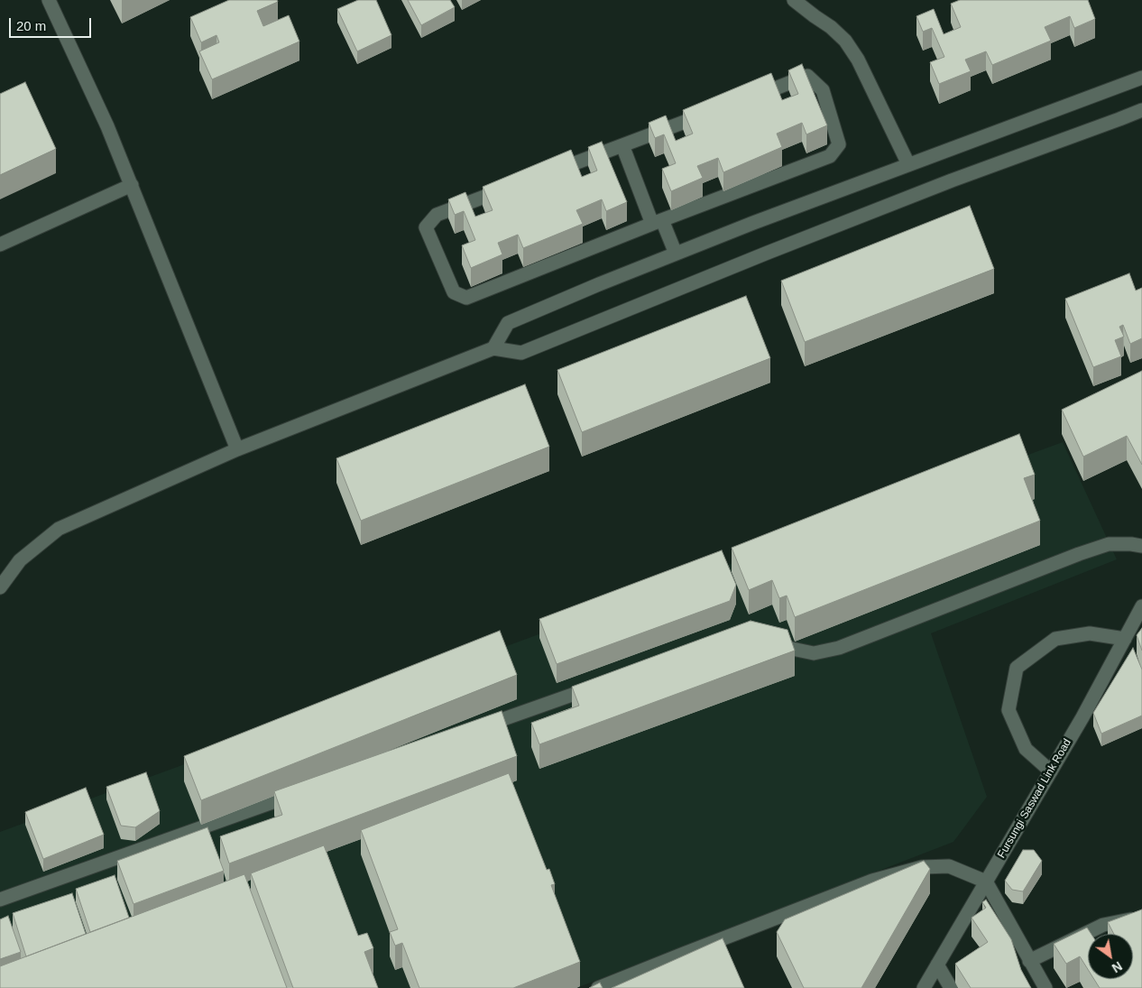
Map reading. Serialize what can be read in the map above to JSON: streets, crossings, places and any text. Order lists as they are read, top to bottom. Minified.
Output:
{"streets":{"street":["Fursungi Saswad Link Road"]},"scale_bar":"20 m","north":"bottom right"}
